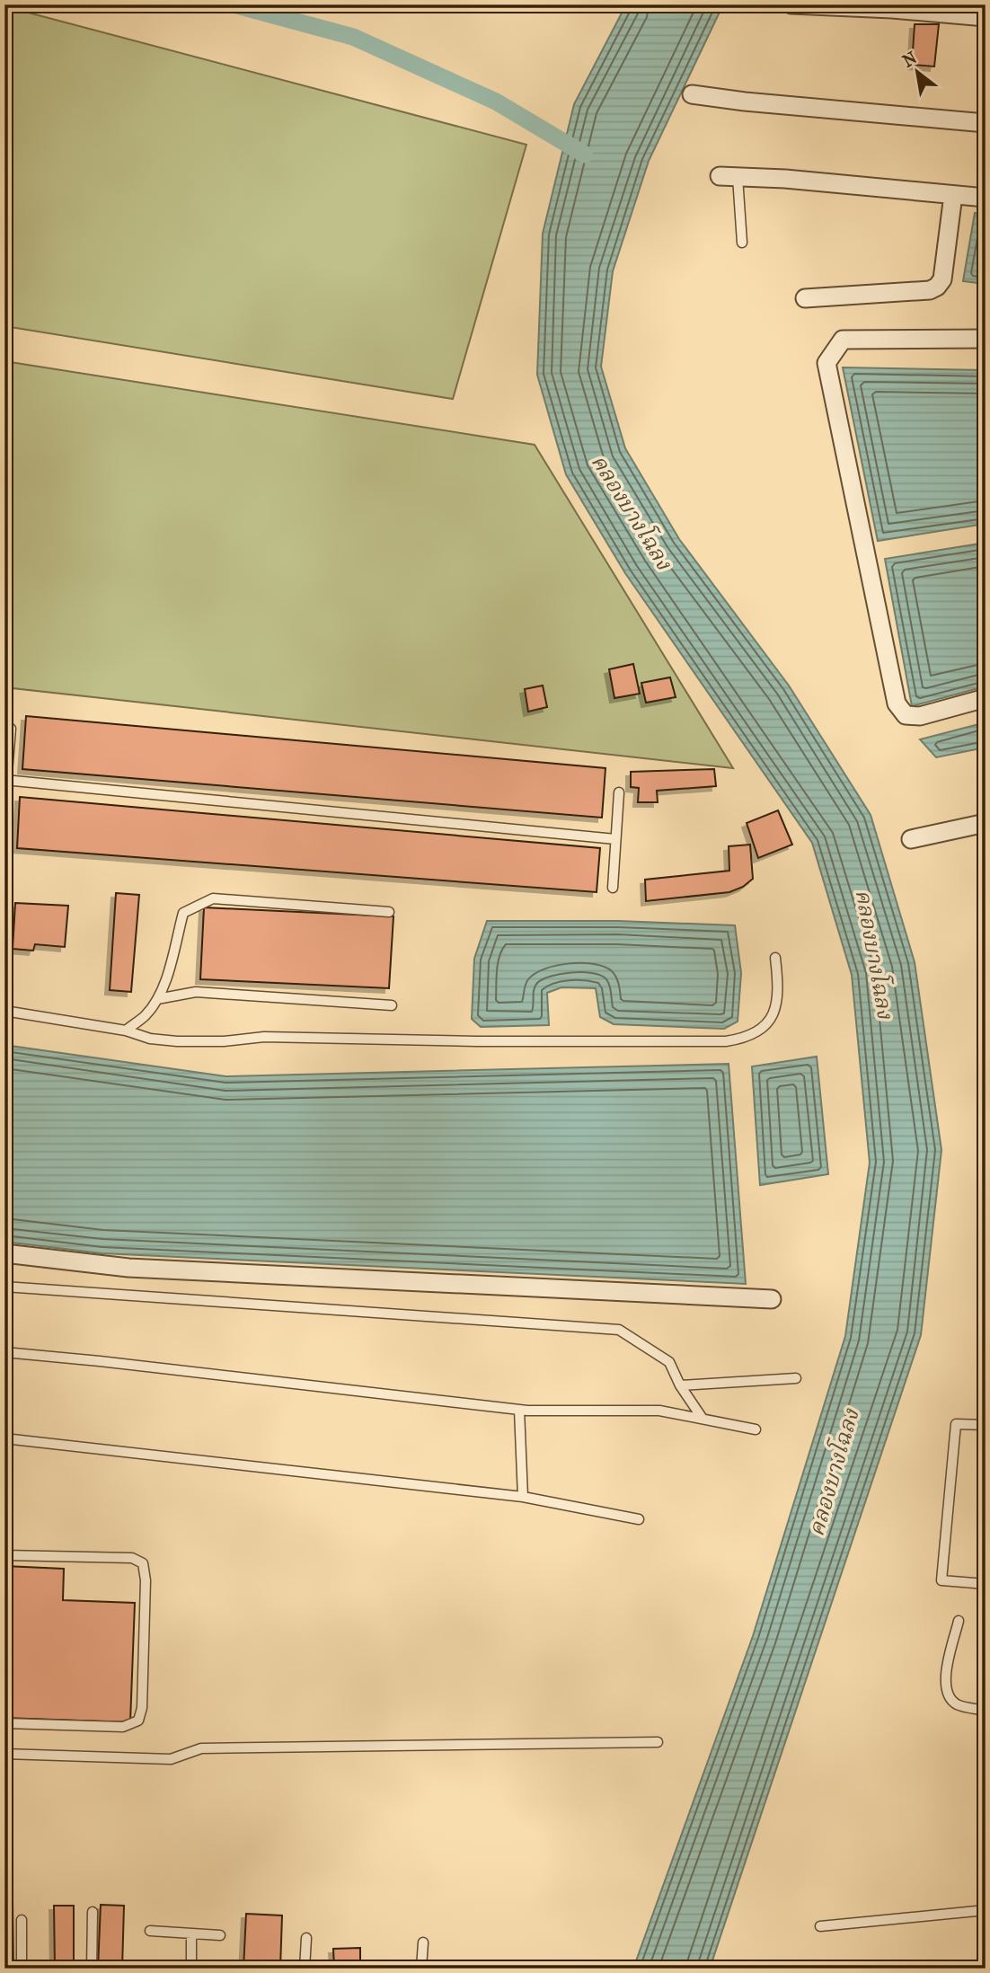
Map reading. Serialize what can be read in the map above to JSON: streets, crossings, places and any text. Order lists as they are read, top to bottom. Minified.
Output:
{"water":["คลองบางโฉลง"],"north":"top left"}
